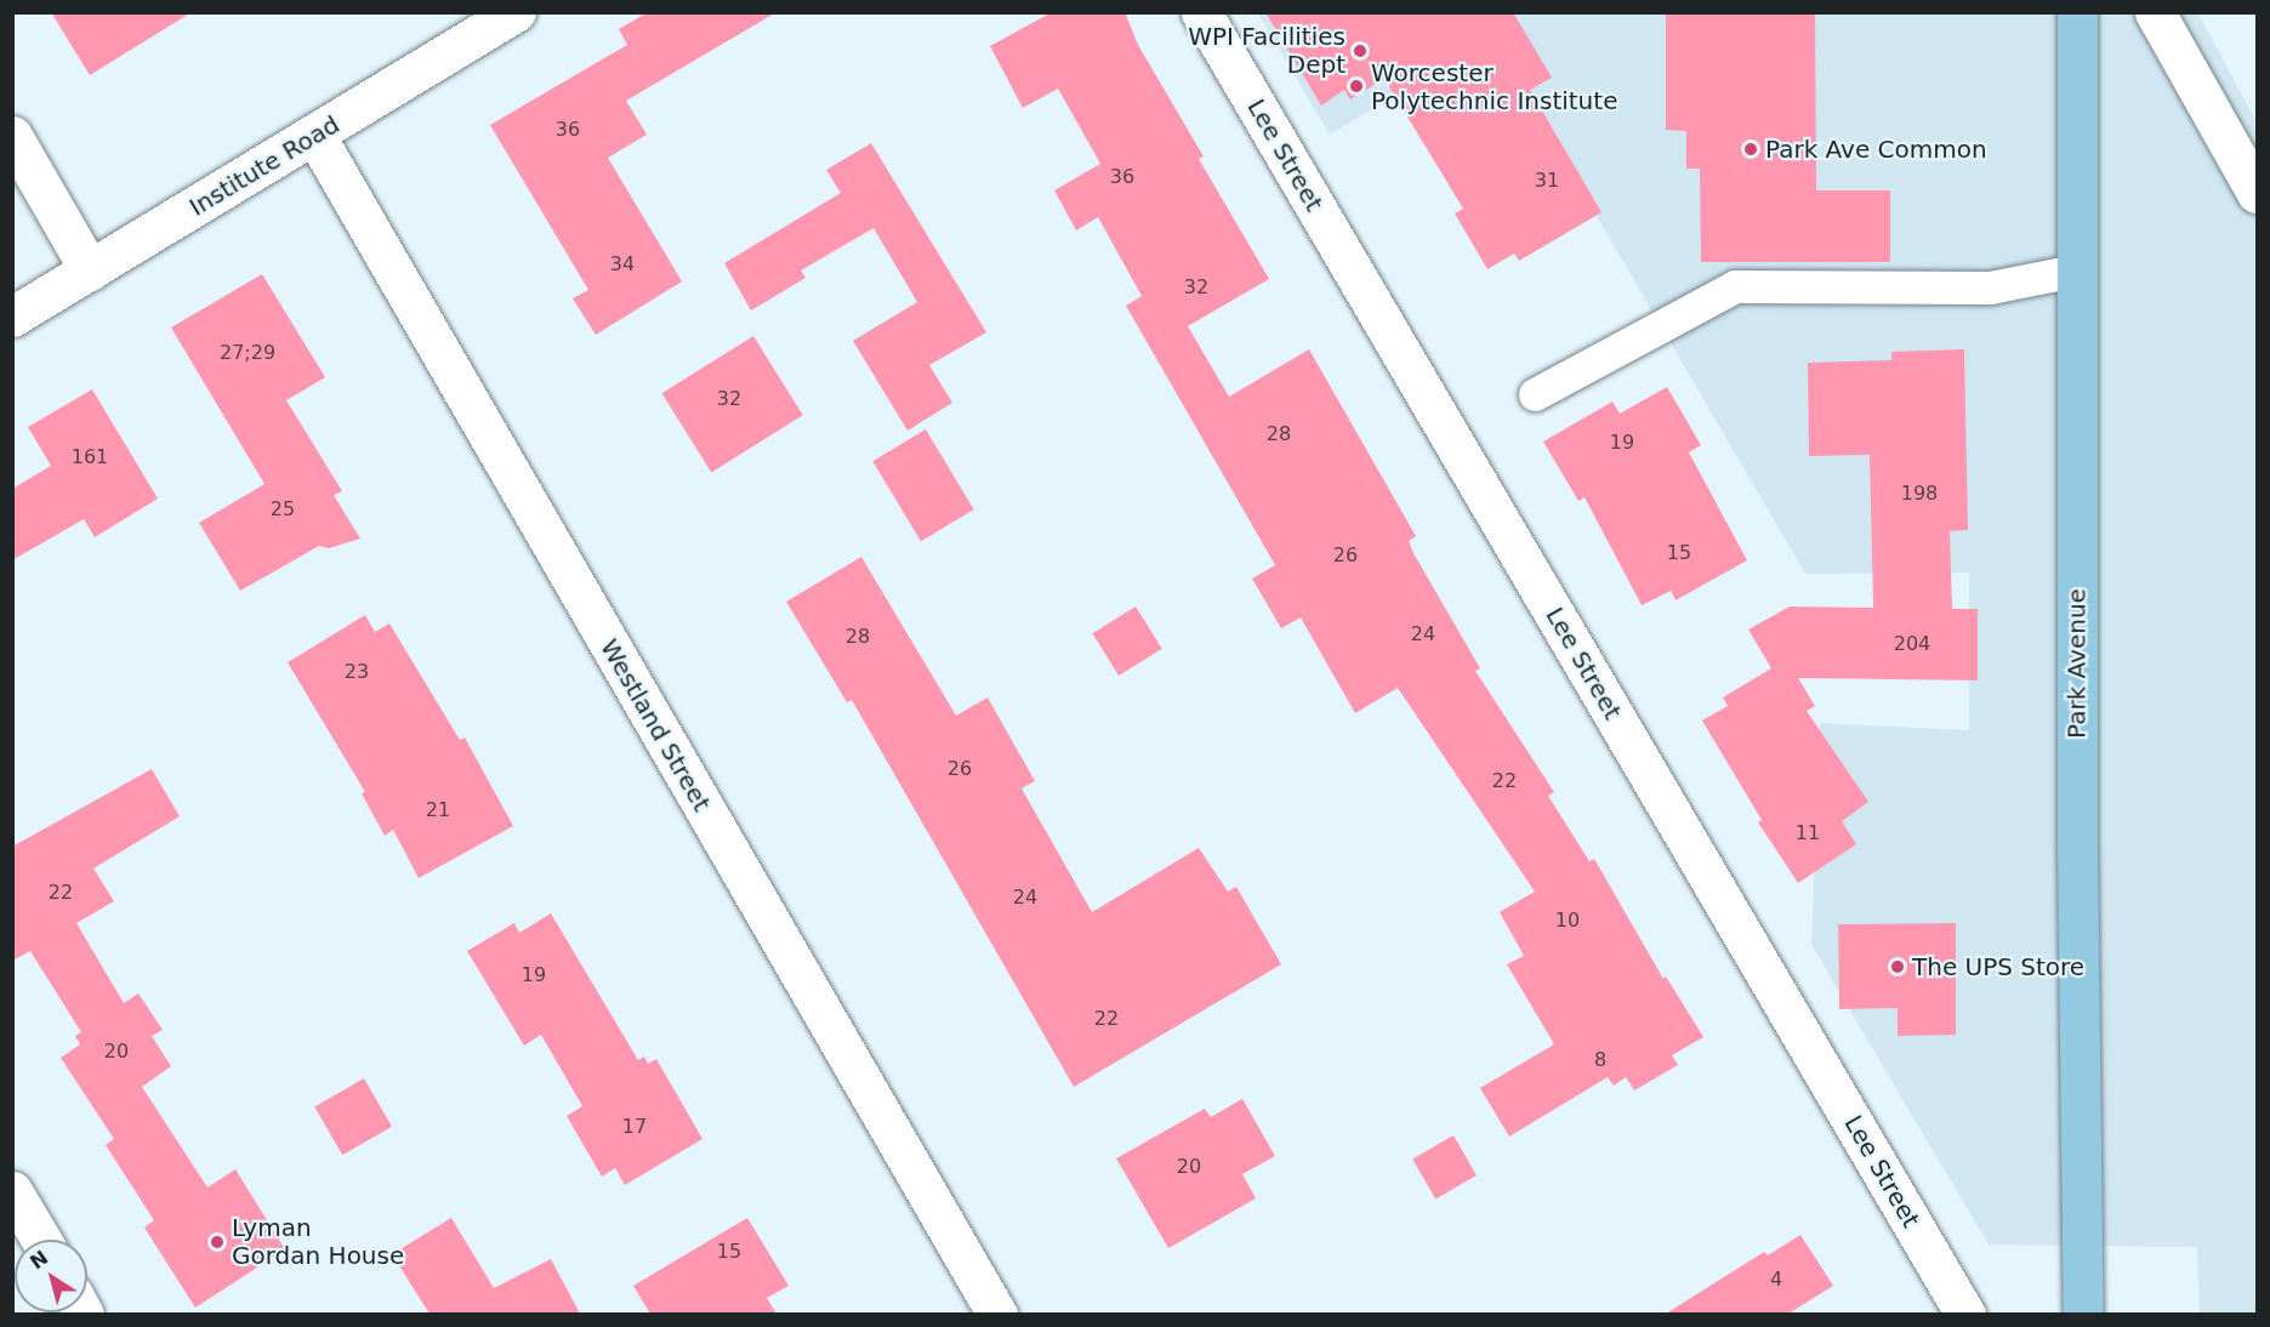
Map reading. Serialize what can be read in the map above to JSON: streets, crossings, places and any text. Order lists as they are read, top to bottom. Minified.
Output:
{"streets":{"main road":["Park Avenue"],"street":["Lee Street","Institute Road","Westland Street"]},"crossings":[["Institute Road","Westland Street"]],"places":["WPI Facilities Dept","Worcester Polytechnic Institute","Park Ave Common","The UPS Store","Lyman Gordan House"],"house_numbers":["36","36","31","34","32","27;29","32","28","19","161","198","25","15","26","24","28","204","23","26","22","21","11","22","24","10","19","22","20","8","17","20","15","4"],"north":"top left"}
